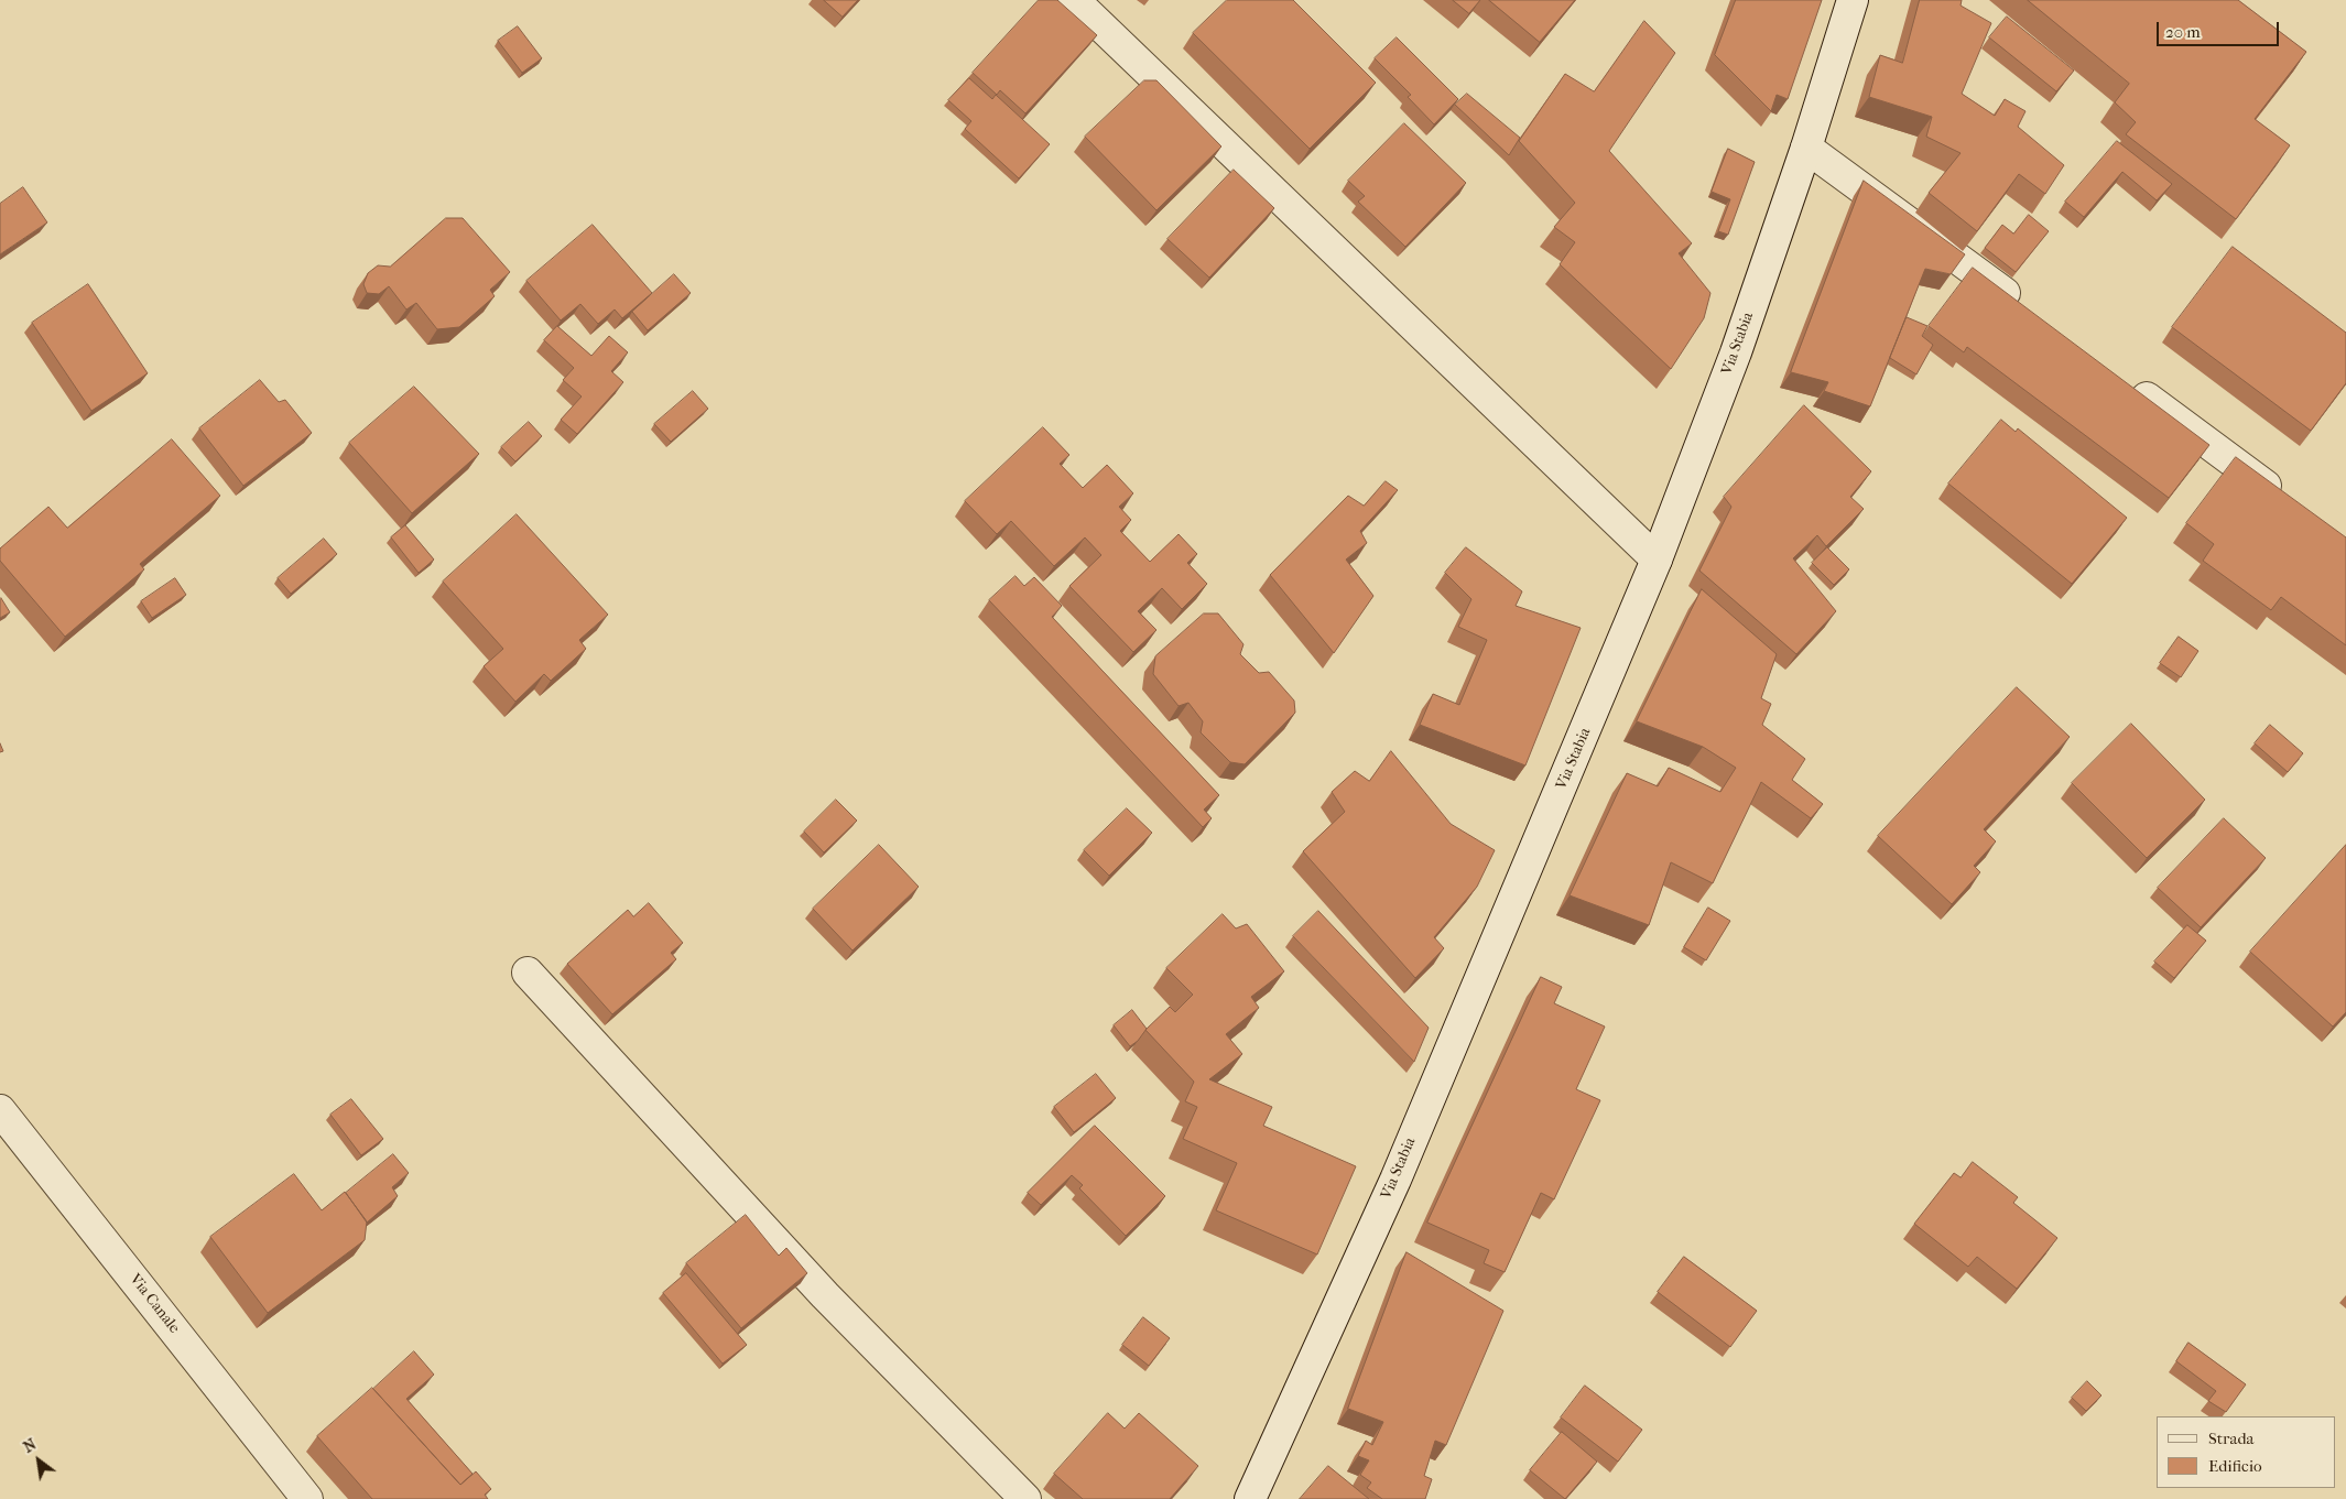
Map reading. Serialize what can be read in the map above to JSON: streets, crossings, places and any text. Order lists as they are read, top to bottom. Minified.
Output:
{"streets":{"street":["Via Stabia","Via Canale"]},"legend":["Strada","Edificio"],"scale_bar":"20 m","north":"top left"}
